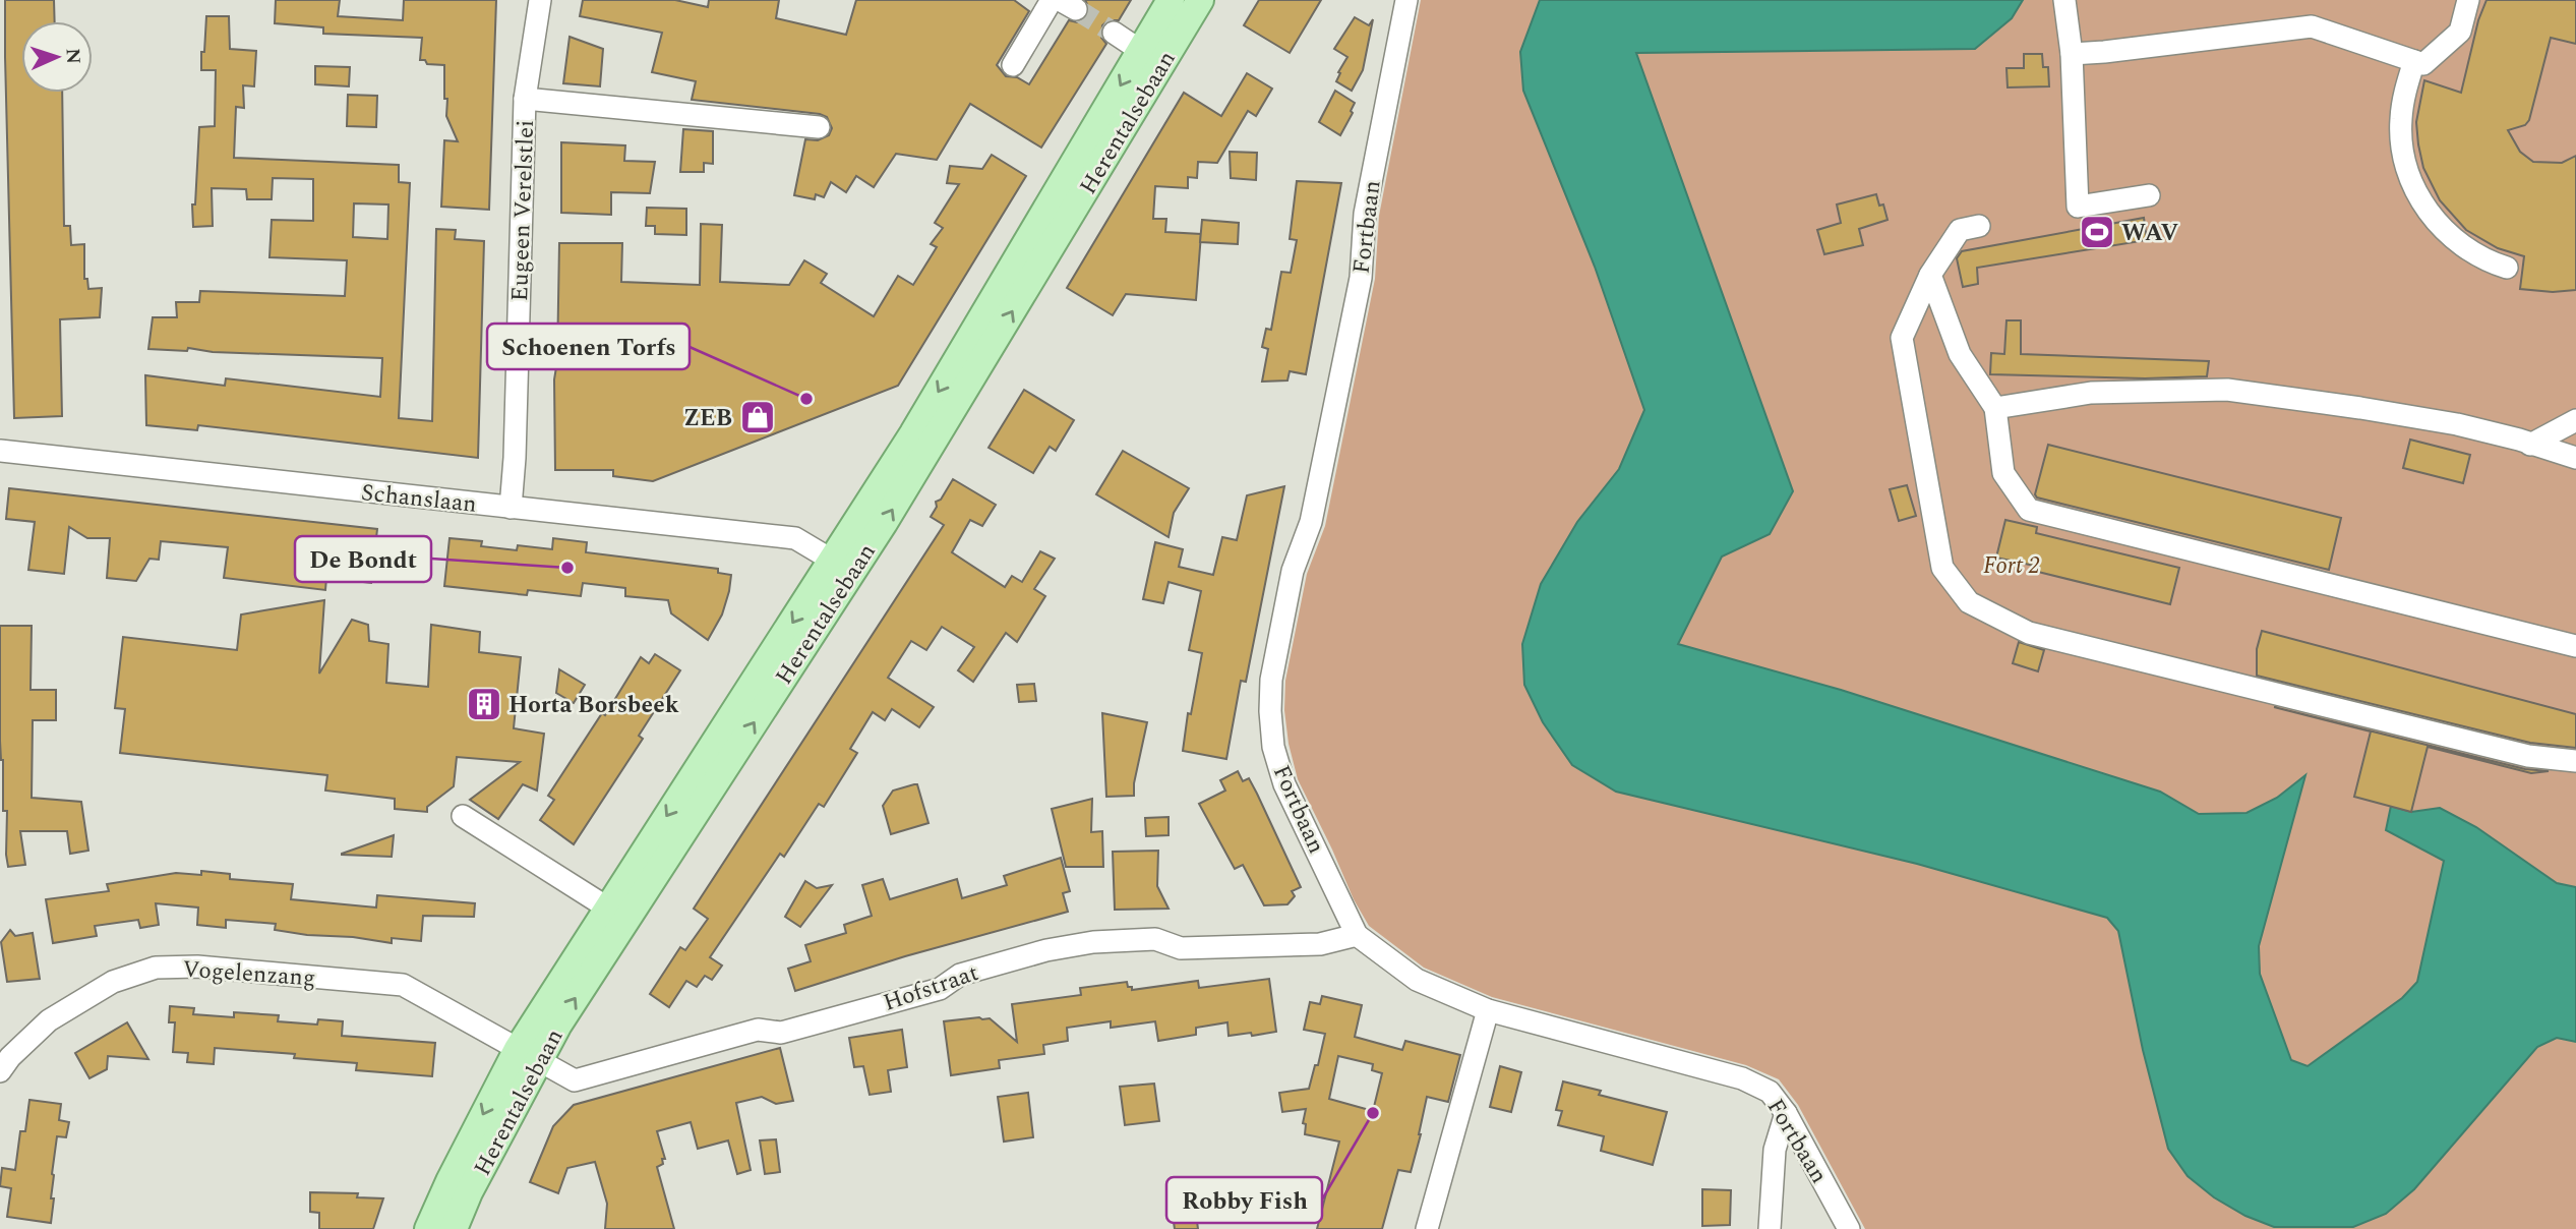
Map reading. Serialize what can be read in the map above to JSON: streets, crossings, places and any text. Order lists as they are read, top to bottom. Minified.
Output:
{"streets":{"main road":["Herentalsebaan"],"street":["Eugeen Verelstlei","Fortbaan","Schanslaan","Vogelenzang","Hofstraat"]},"crossings":[["Herentalsebaan","Schanslaan"],["Herentalsebaan","Vogelenzang"],["Herentalsebaan","Hofstraat"],["Eugeen Verelstlei","Schanslaan"],["Fortbaan","Hofstraat"],["Vogelenzang","Hofstraat"]],"parks":["Fort 2"],"places":{"sports":["WAV"],"other":["Schoenen Torfs","De Bondt","Robby Fish"],"shop":["ZEB"],"building":["Horta Borsbeek"]},"north":"right"}
